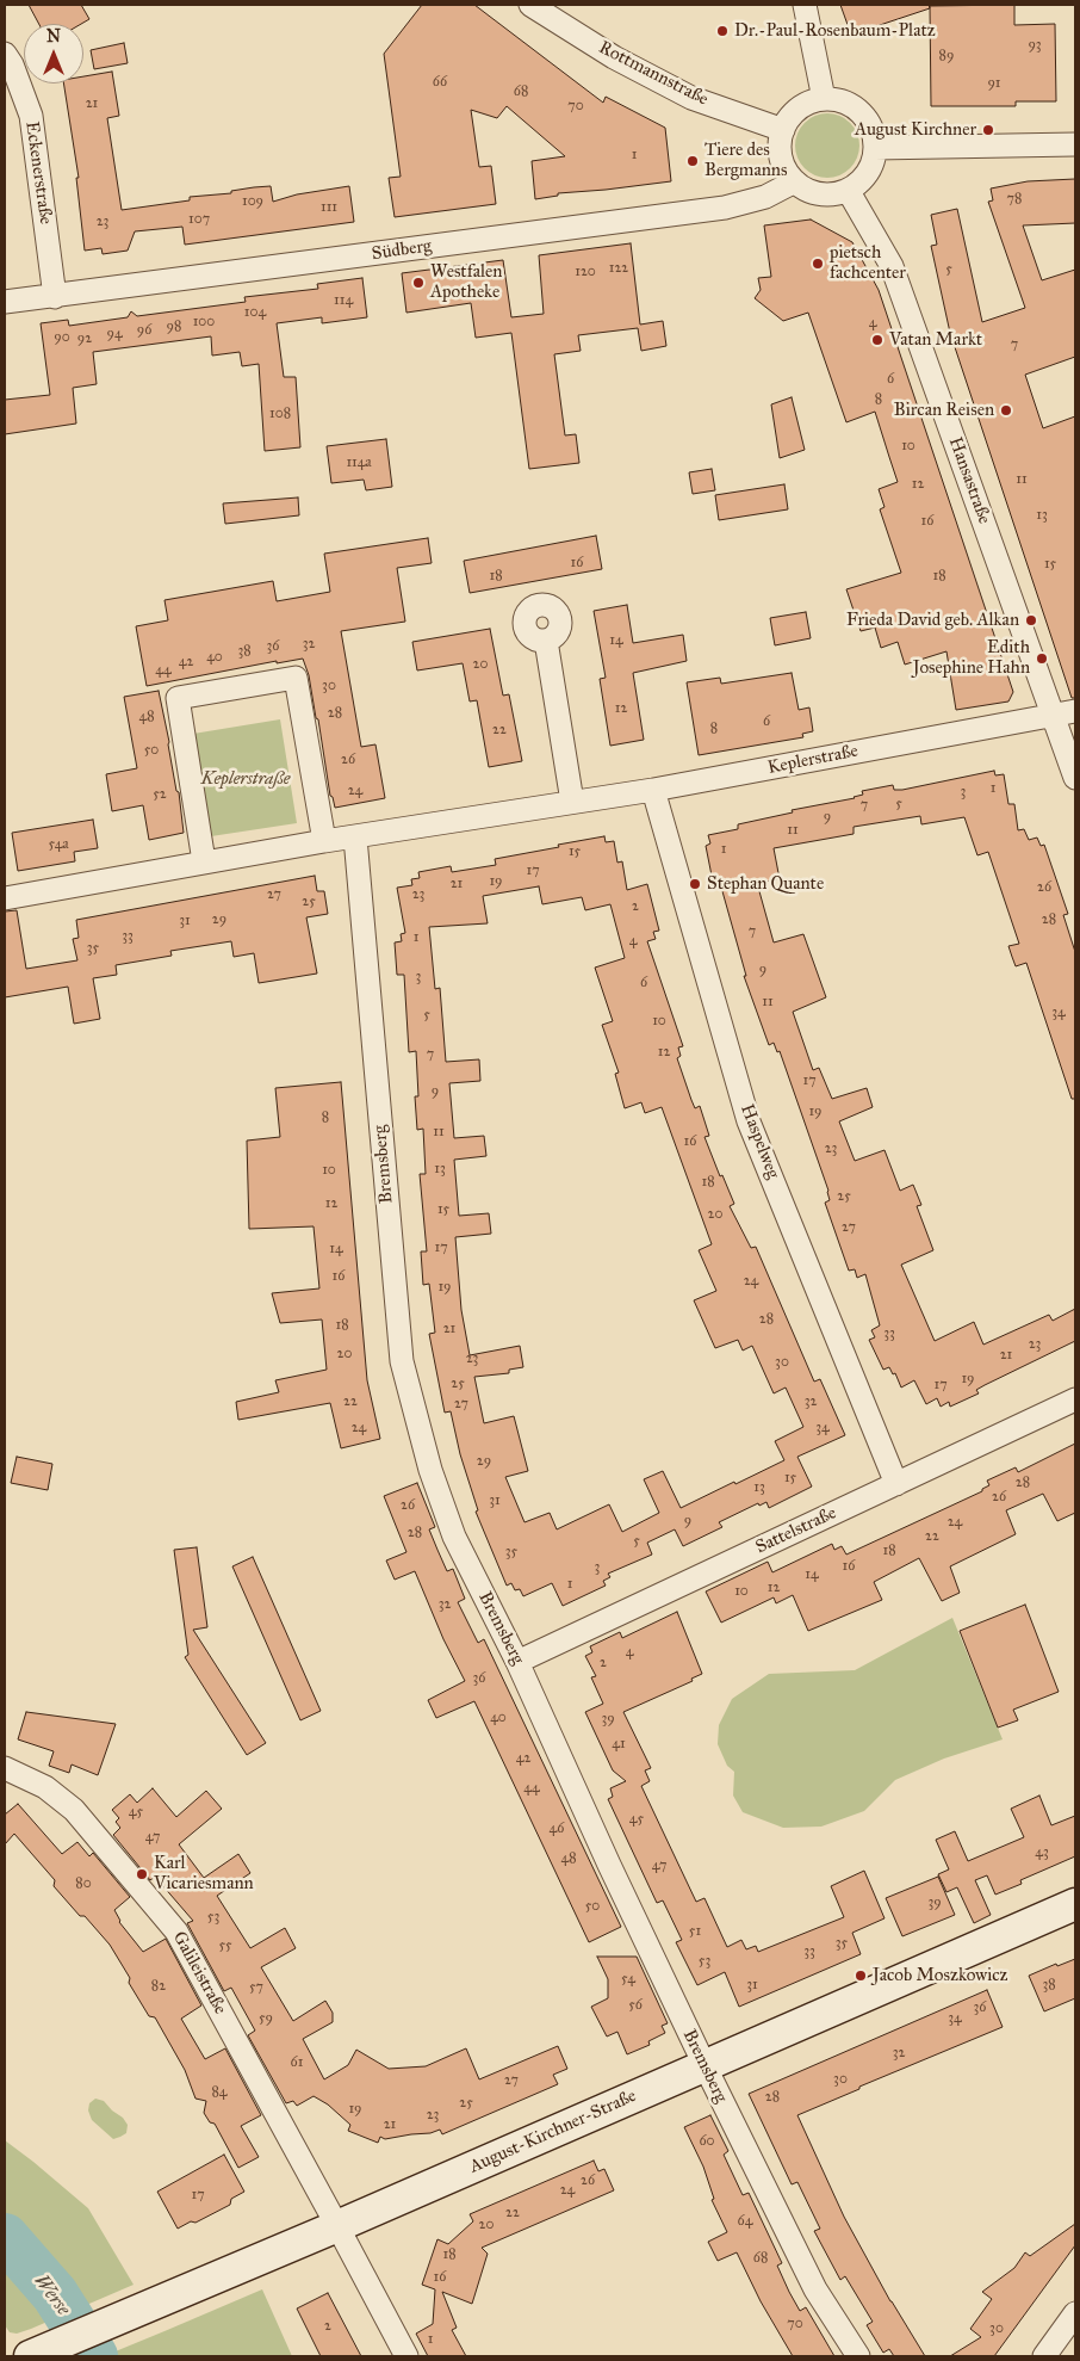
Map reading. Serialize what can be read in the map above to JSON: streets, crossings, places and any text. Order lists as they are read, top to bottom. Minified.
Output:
{"streets":{"street":["Rottmannstraße","Eckenerstraße","Südberg","Hansastraße","Keplerstraße","Haspelweg","Bremsberg","Sattelstraße","Galileistraße","August-Kirchner-Straße"]},"crossings":[["Rottmannstraße","Südberg"],["Rottmannstraße","Hansastraße"],["Eckenerstraße","Südberg"],["Südberg","Hansastraße"],["Hansastraße","Keplerstraße"],["Keplerstraße","Haspelweg"],["Keplerstraße","Bremsberg"],["Haspelweg","Sattelstraße"],["Bremsberg","Sattelstraße"],["Bremsberg","August-Kirchner-Straße"],["Galileistraße","August-Kirchner-Straße"]],"water":["Werse"],"parks":["Keplerstraße"],"places":["Dr.-Paul-Rosenbaum-Platz","August Kirchner","Tiere des Bergmanns","pietsch fachcenter","Westfalen Apotheke","Vatan Markt","Bircan Reisen","Frieda David geb. Alkan","Edith Josephine Hahn","Stephan Quante","Karl Vicariesmann","Jacob Moszkowicz"],"house_numbers":["93","89","66","91","68","21","70","1","78","109","111","107","23","122","5","120","114","104","100","4","98","96","94","90","92","7","6","8","108","10","114a","11","12","13","16","16","15","18","18","14","32","36","38","40","42","20","44","30","12","28","48","6","8","22","50","26","1","24","3","52","5","7","9","11","54a","1","15","17","19","21","26","27","23","25","2","29","28","31","7","33","1","4","35","9","3","6","11","34","5","10","12","7","17","9","19","8","11","16","23","13","10","18","25","12","15","20","27","17","14","16","24","19","28","18","21","33","23","20","21","23","30","19","25","17","22","32","27","24","34","29","15","28","13","26","31","26","9","24","28","22","5","18","35","16","3","14","1","12","10","32","4","2","36","40","39","41","42","44","45","45","46","47","43","48","47","80","39","50","53","51","35","55","33","53","54","31","38","82","57","56","36","59","34","32","61","30","27","84","28","25","19","23","21","60","26","24","17","22","64","20","18","68","16","70","2","30","1"],"north":"top"}
